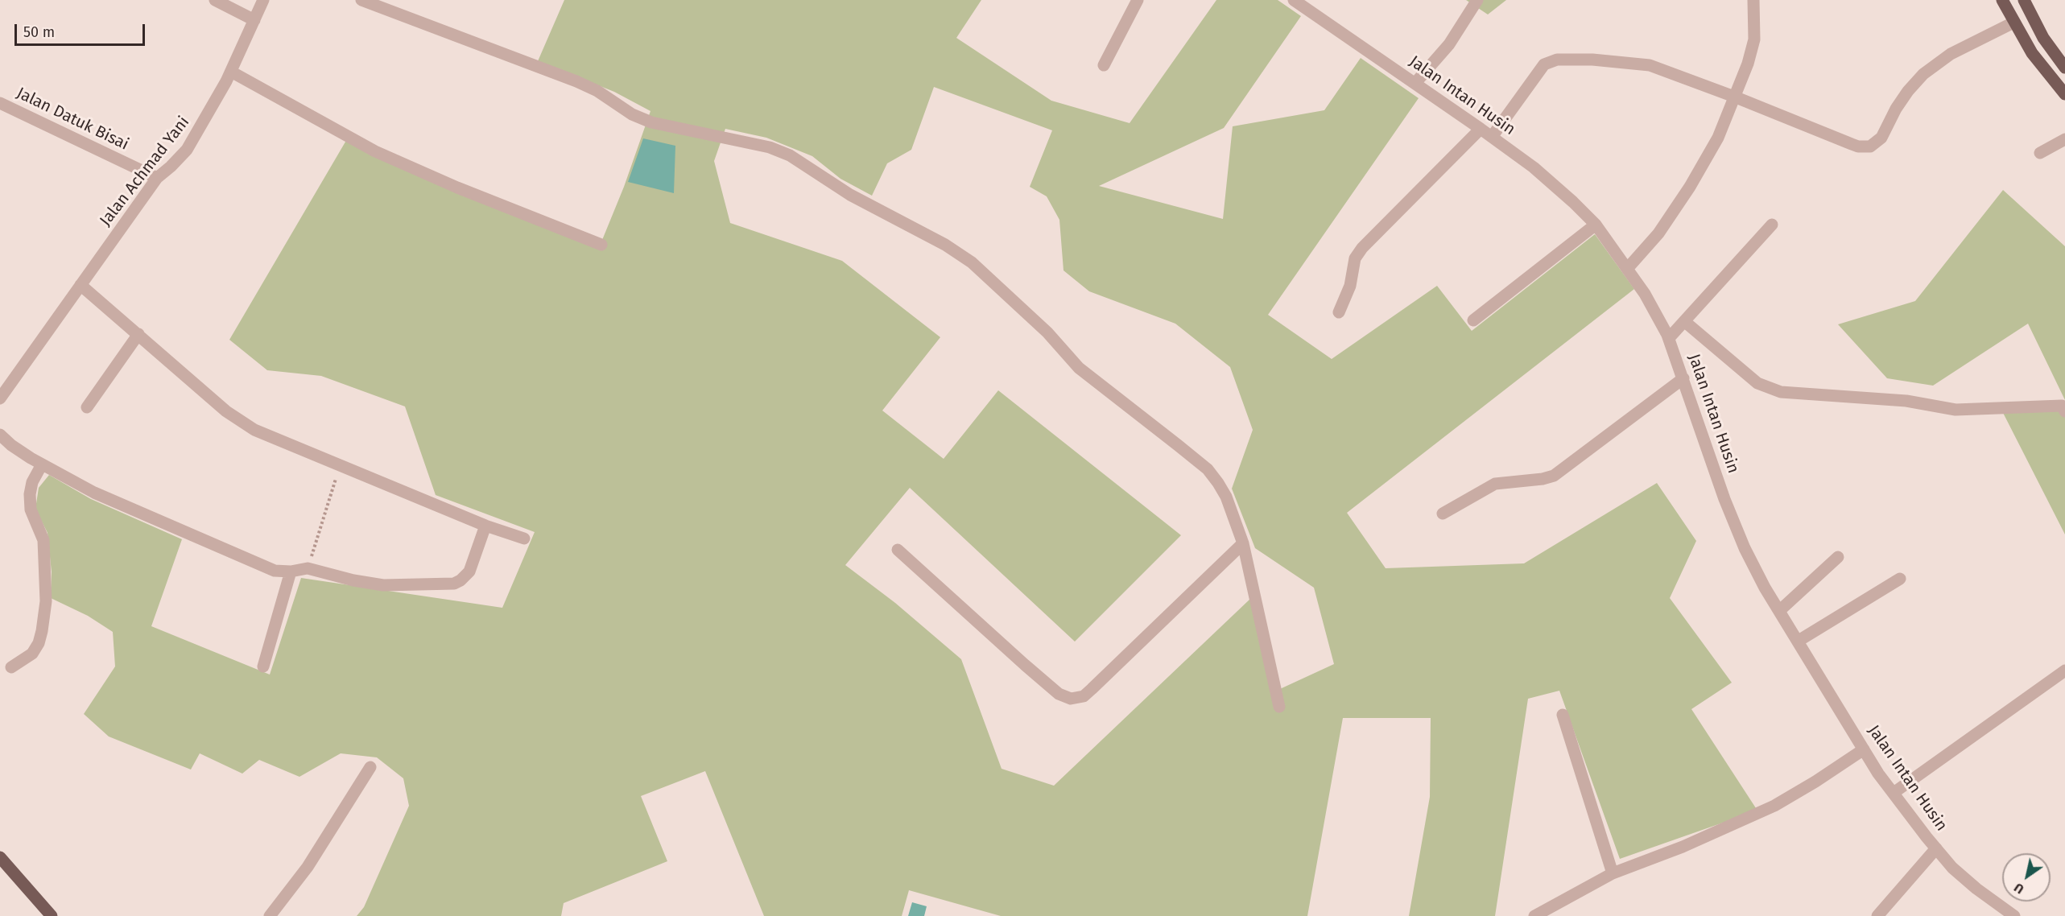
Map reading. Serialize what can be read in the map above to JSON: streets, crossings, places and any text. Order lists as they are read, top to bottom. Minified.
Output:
{"streets":{"street":["Jalan Intan Husin","Jalan Datuk Bisai","Jalan Achmad Yani"]},"crossings":[["Jalan Datuk Bisai","Jalan Achmad Yani"]],"scale_bar":"50 m","north":"bottom left"}
